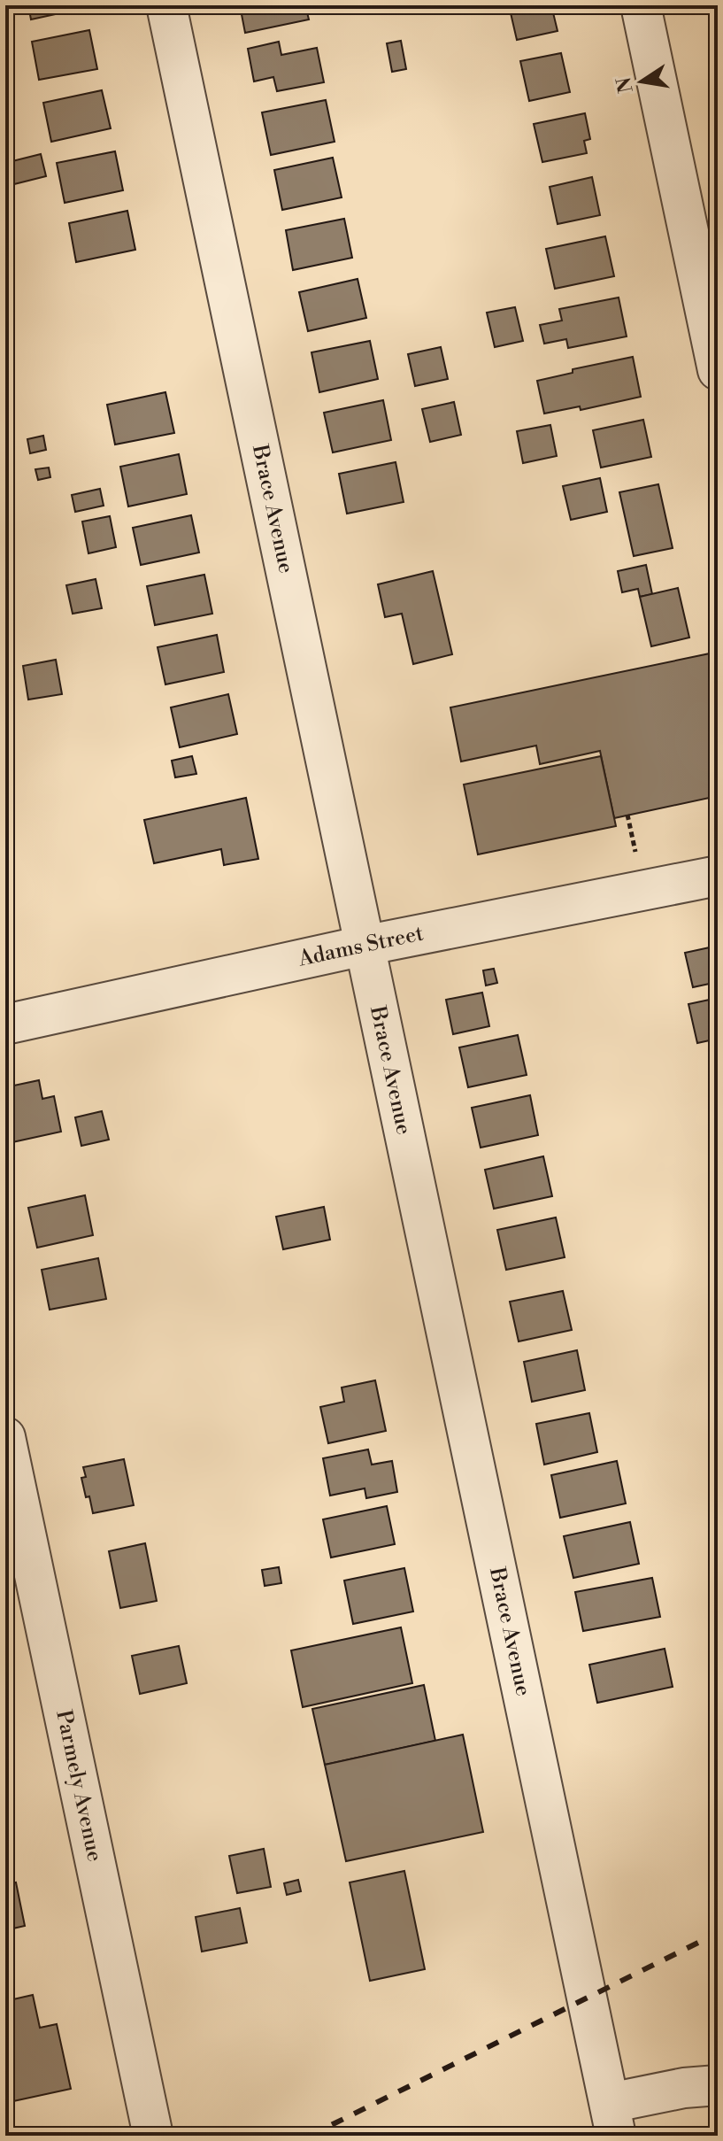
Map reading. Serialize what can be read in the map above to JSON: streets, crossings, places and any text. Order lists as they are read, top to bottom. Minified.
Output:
{"streets":{"street":["Brace Avenue","Adams Street","Parmely Avenue"]},"crossings":[["Brace Avenue","Adams Street"]],"north":"left"}
